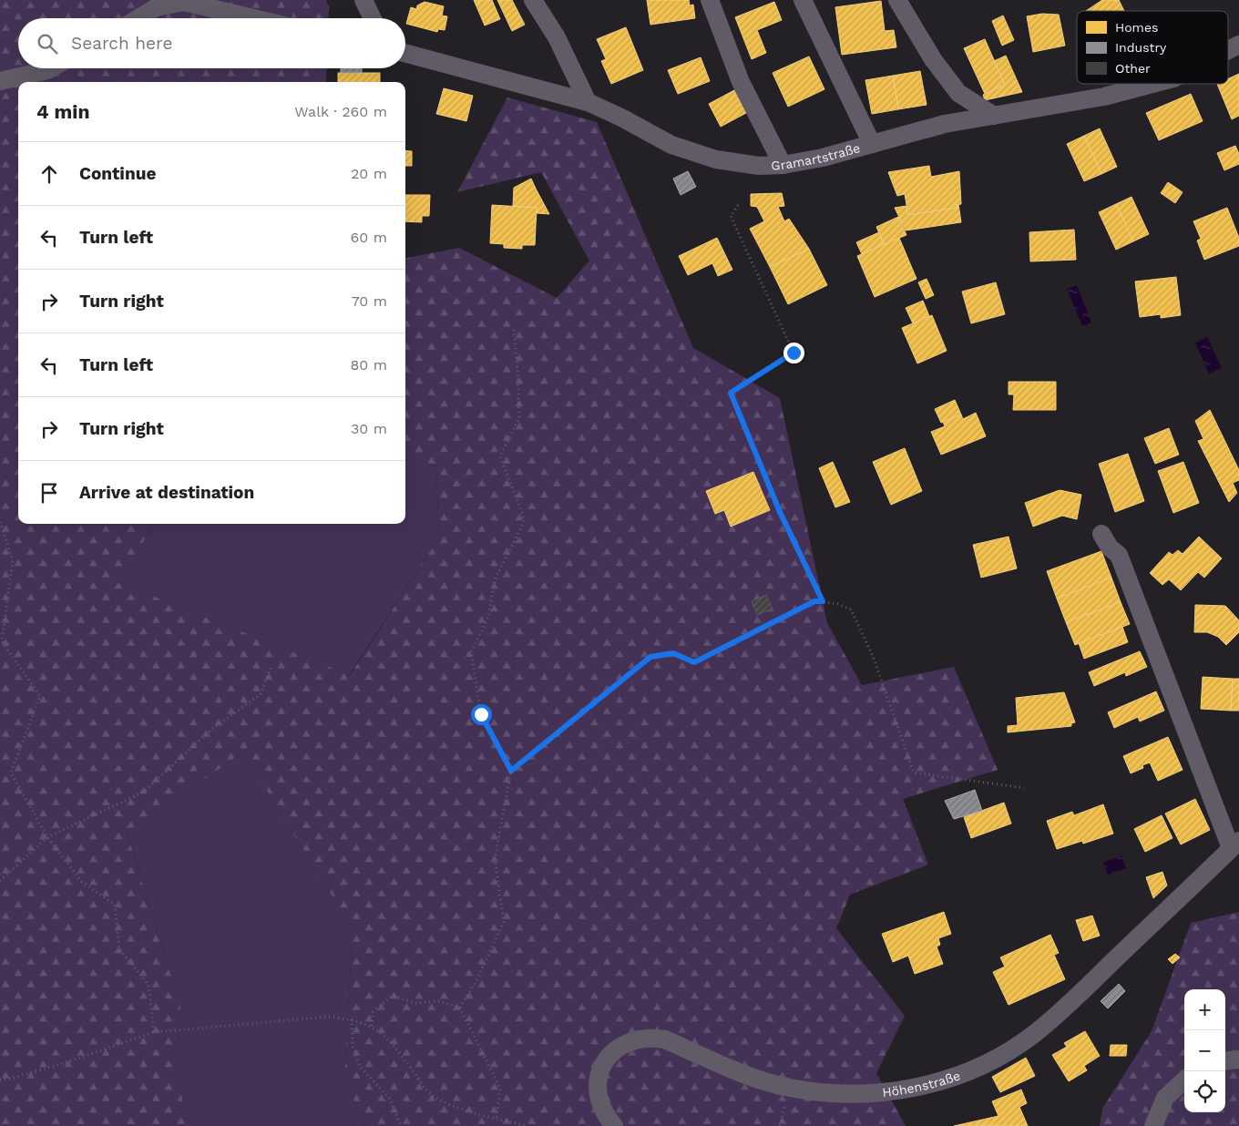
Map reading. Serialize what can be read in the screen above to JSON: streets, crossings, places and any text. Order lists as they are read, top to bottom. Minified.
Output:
{"streets":{"street":["Gramartstraße","Höhenstraße"]},"legend":["Homes","Industry","Other"],"page":{"search":"Search here","heading":["4 min","Walk · 260 m"],"list":[["Continue","20 m"],["Turn left","60 m"],["Turn right","70 m"],["Turn left","80 m"],["Turn right","30 m"],"Arrive at destination"],"map_buttons":["+","−"]}}
